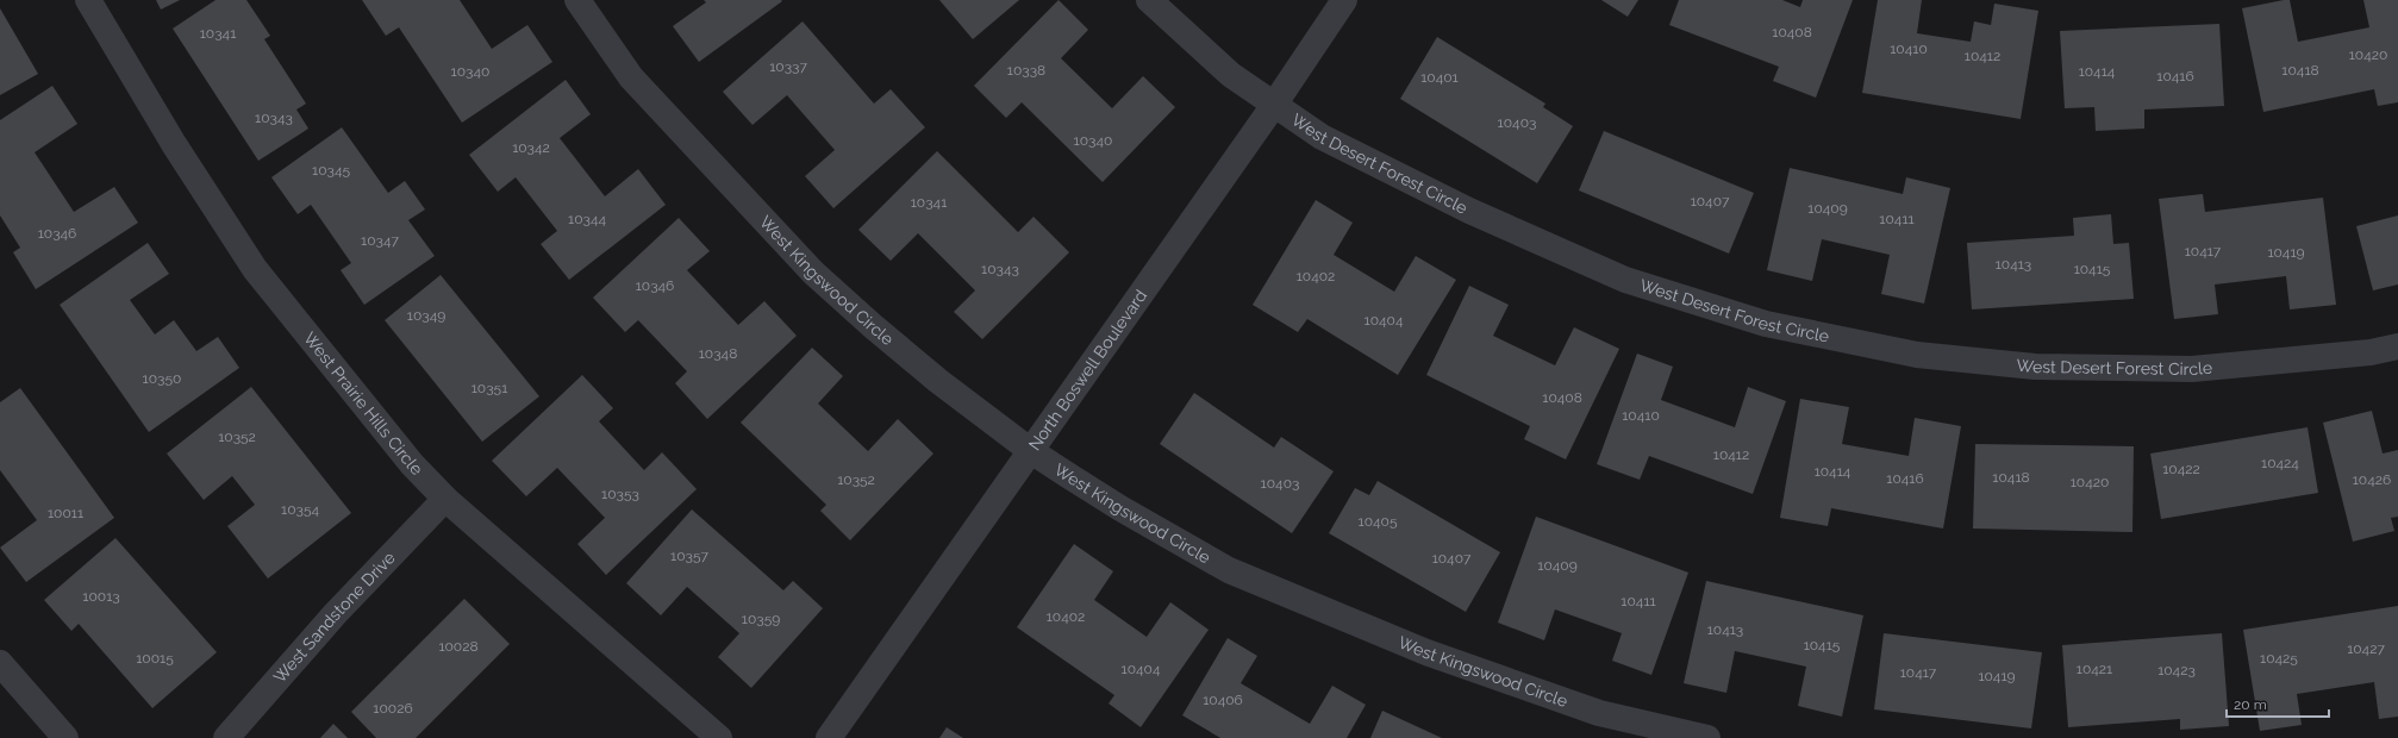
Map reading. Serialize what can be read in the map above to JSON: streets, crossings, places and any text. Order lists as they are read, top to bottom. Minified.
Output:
{"streets":{"street":["West Desert Forest Circle","West Kingswood Circle","North Boswell Boulevard","West Prairie Hills Circle","West Sandstone Drive"]},"crossings":[["West Desert Forest Circle","North Boswell Boulevard"],["West Kingswood Circle","North Boswell Boulevard"],["West Prairie Hills Circle","West Sandstone Drive"]],"house_numbers":["10408","10341","10410","10420","10412","10337","10338","10418","10340","10414","10416","10401","10343","10403","10340","10342","10345","10407","10341","10409","10344","10411","10346","10347","10417","10419","10413","10343","10415","10402","10346","10349","10404","10348","10350","10351","10408","10410","10352","10412","10424","10422","10414","10418","10416","10352","10426","10420","10403","10353","10354","10011","10405","10357","10407","10409","10013","10411","10402","10359","10413","10415","10028","10427","10015","10425","10404","10421","10423","10417","10419","10406","10026"],"scale_bar":"20 m"}
